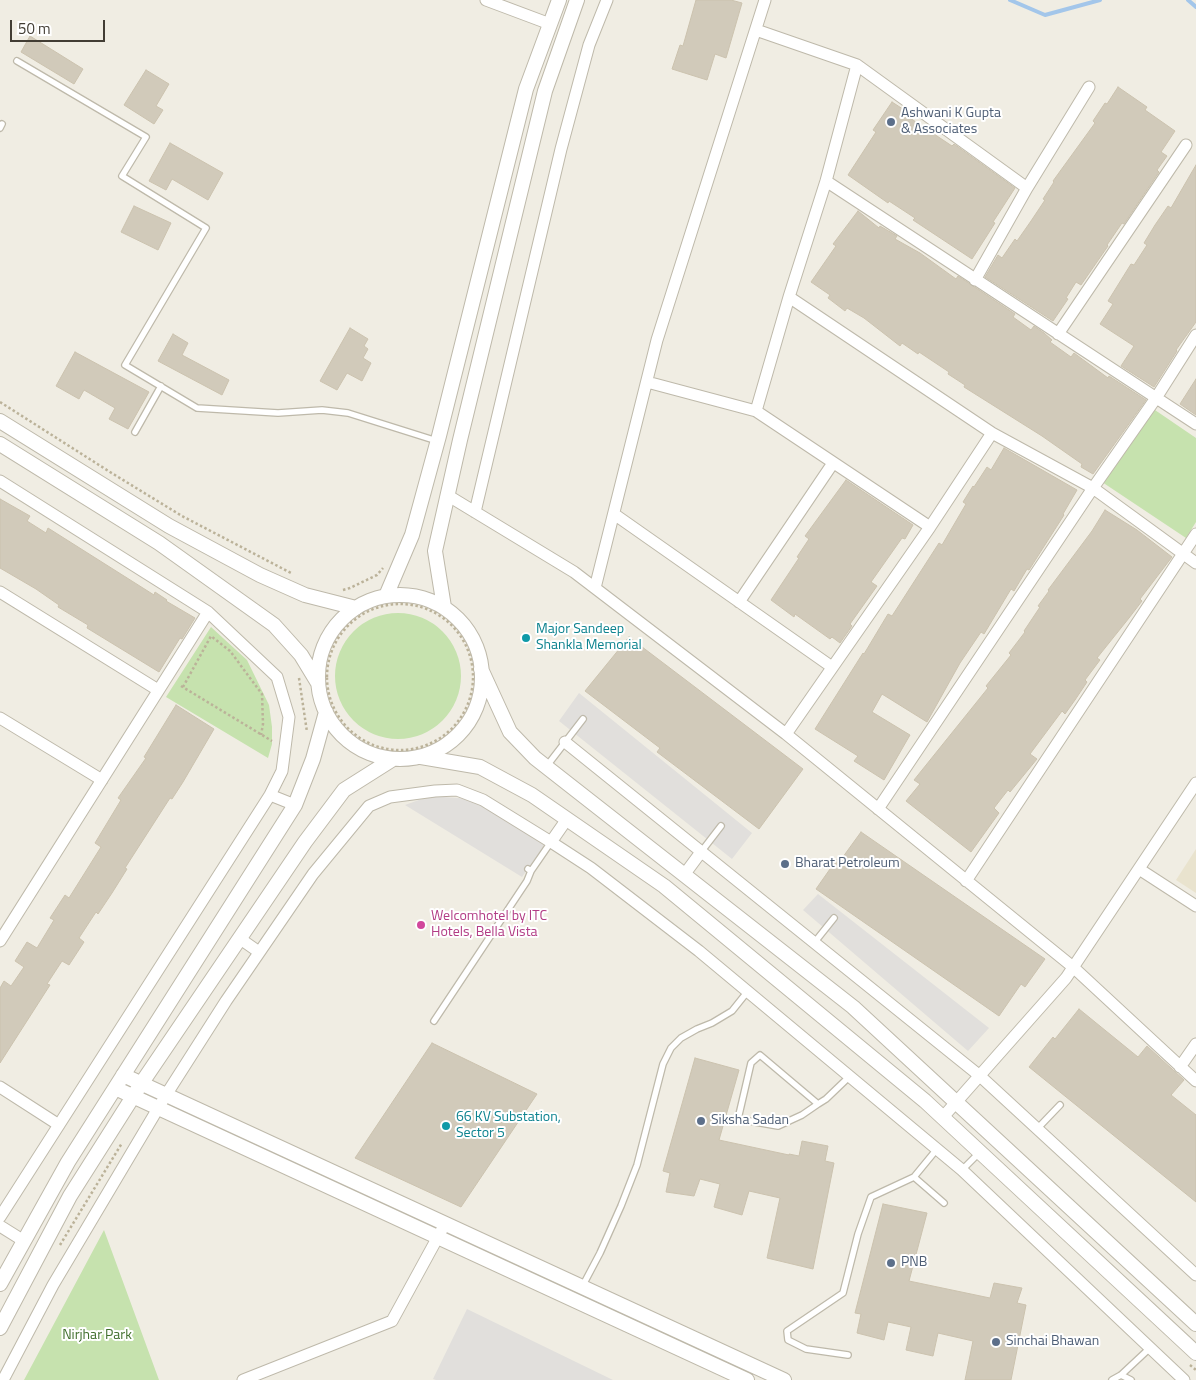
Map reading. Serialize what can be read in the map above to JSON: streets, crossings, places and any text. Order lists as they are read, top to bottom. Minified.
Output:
{"parks":["Nirjhar Park"],"places":["Ashwani K Gupta & Associates","Major Sandeep Shankla Memorial","Bharat Petroleum","Welcomhotel by ITC Hotels, Bella Vista","Siksha Sadan","66 KV Substation, Sector 5","PNB","Sinchai Bhawan"],"scale_bar":"50 m"}
